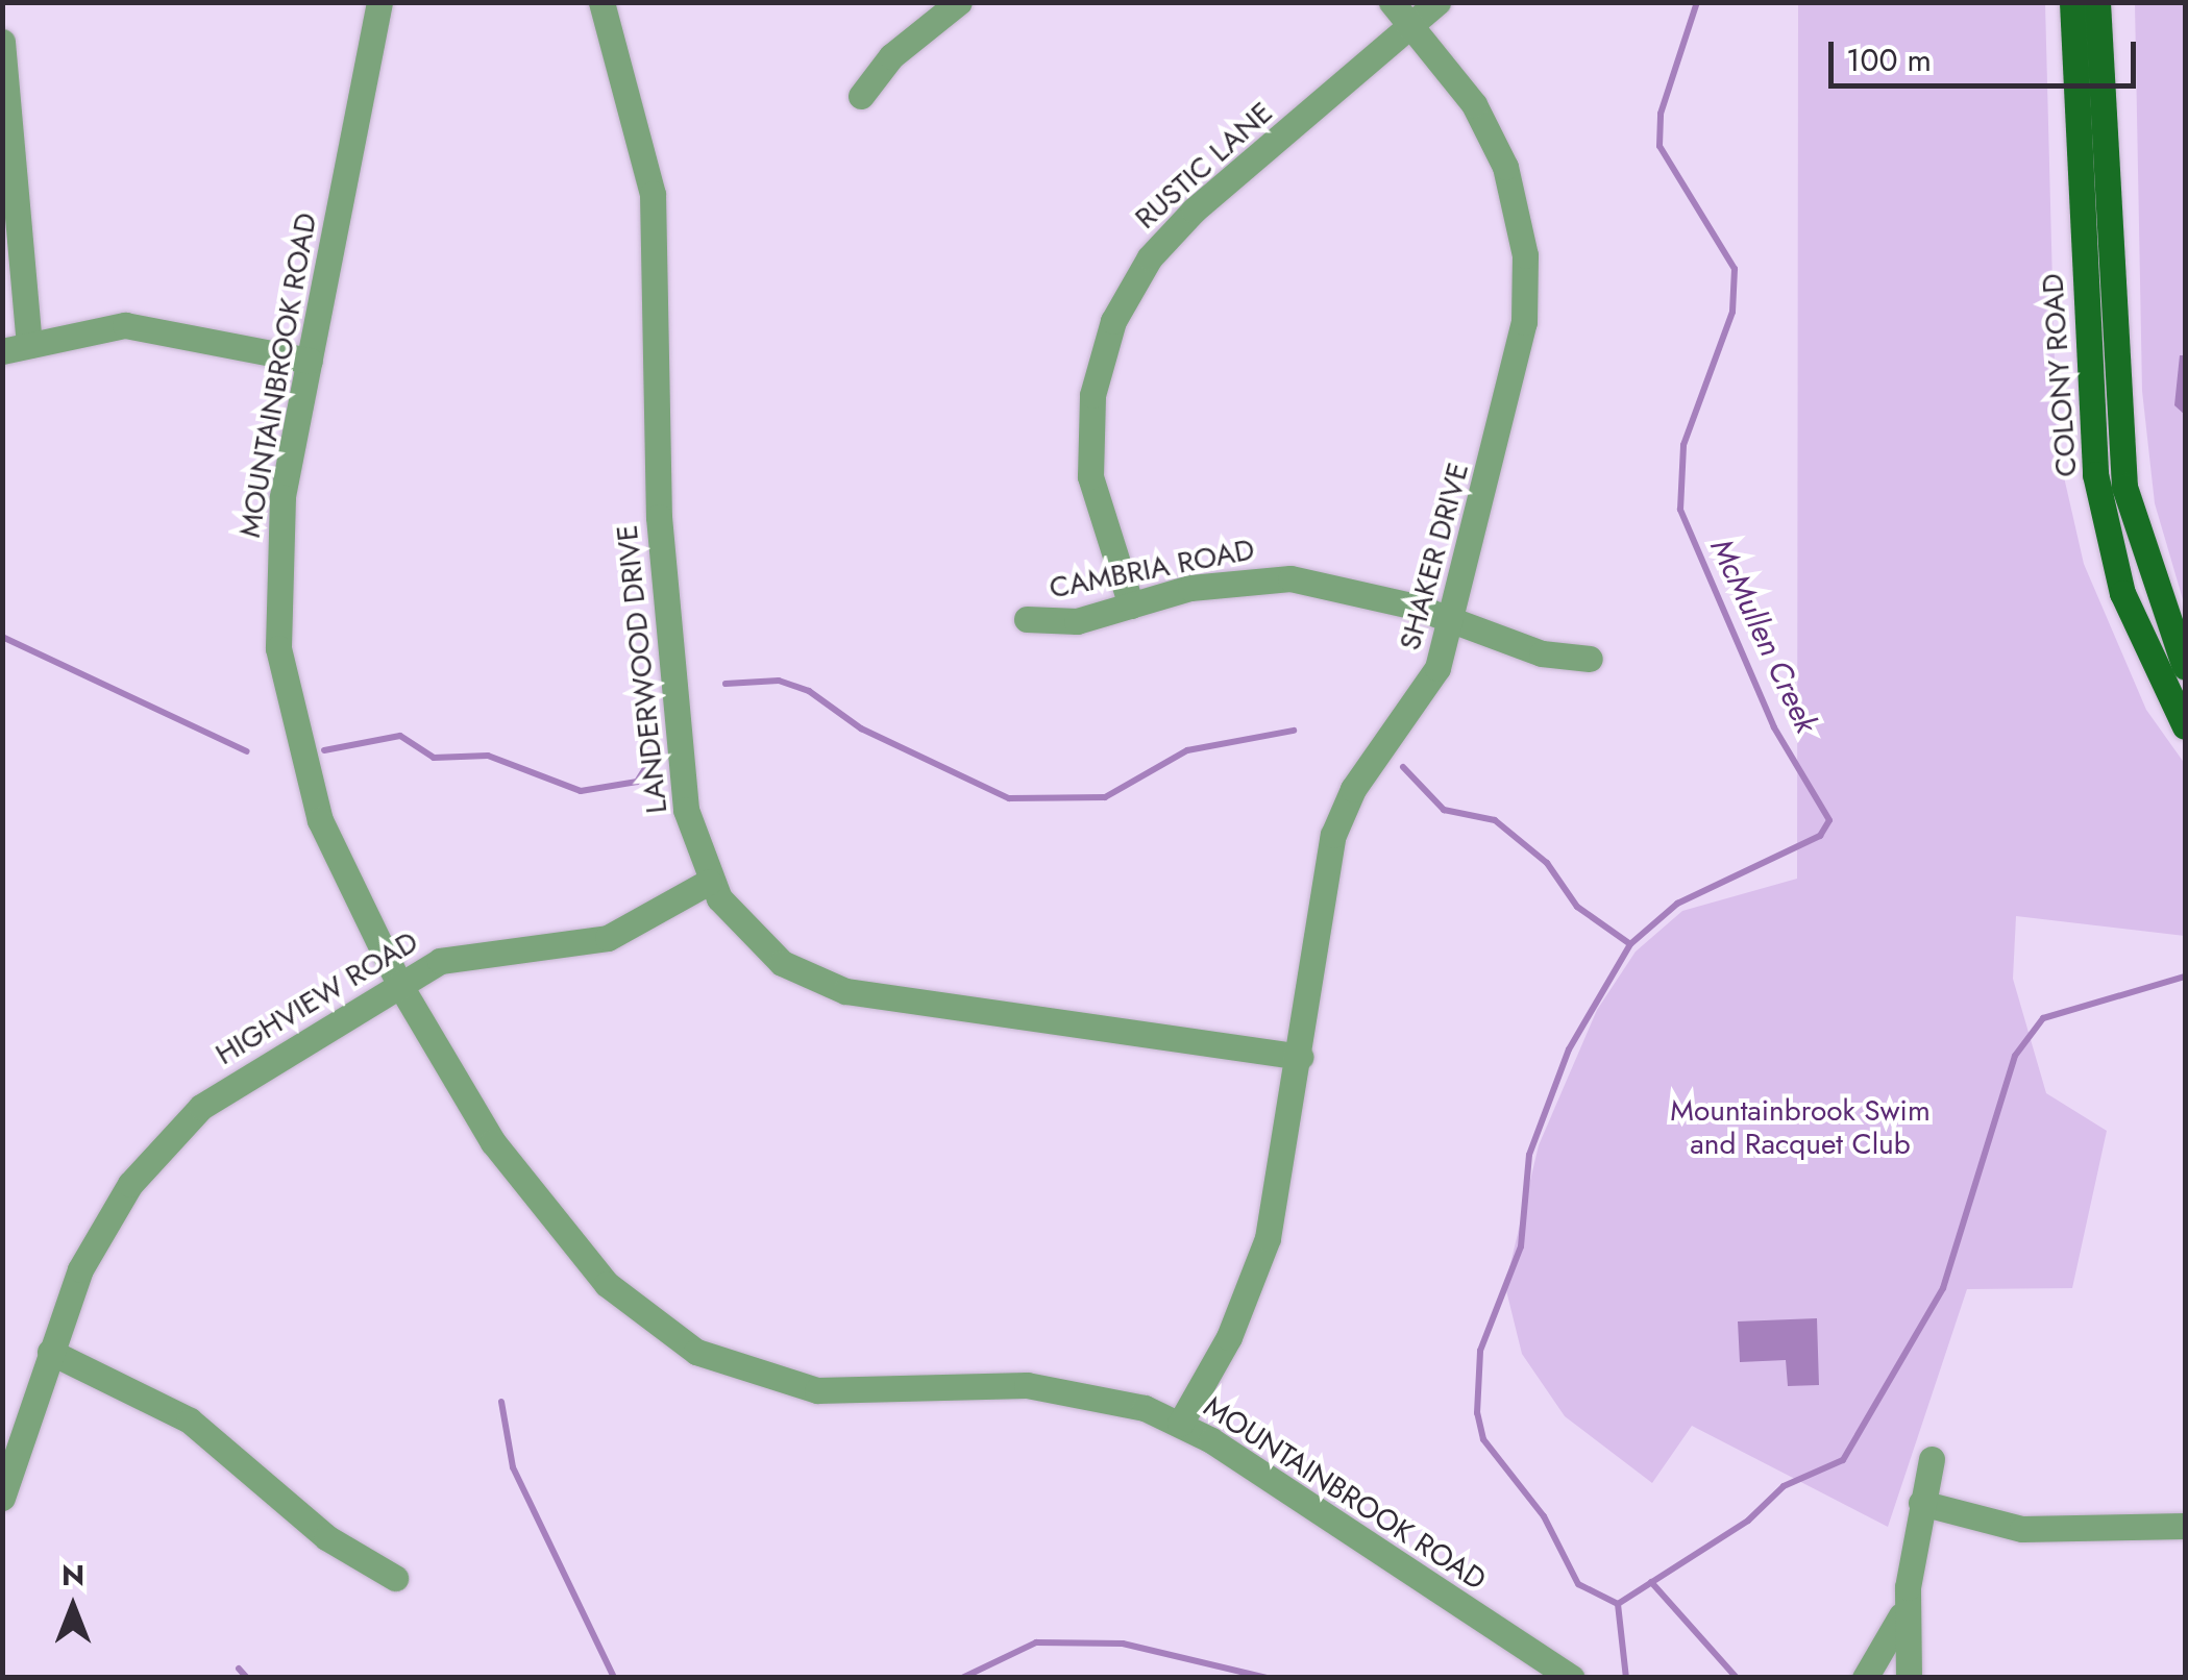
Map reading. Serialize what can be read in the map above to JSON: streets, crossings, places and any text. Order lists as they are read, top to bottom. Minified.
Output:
{"streets":{"main road":["COLONY ROAD"],"street":["RUSTIC LANE","MOUNTAINBROOK ROAD","SHAKER DRIVE","CAMBRIA ROAD","LANDERWOOD DRIVE","HIGHVIEW ROAD"]},"crossings":[["RUSTIC LANE","SHAKER DRIVE"],["RUSTIC LANE","CAMBRIA ROAD"],["MOUNTAINBROOK ROAD","SHAKER DRIVE"],["MOUNTAINBROOK ROAD","HIGHVIEW ROAD"],["SHAKER DRIVE","CAMBRIA ROAD"],["SHAKER DRIVE","LANDERWOOD DRIVE"],["LANDERWOOD DRIVE","HIGHVIEW ROAD"]],"water":["McMullen Creek"],"parks":["Mountainbrook Swim and Racquet Club"],"scale_bar":"100 m","north":"top"}
